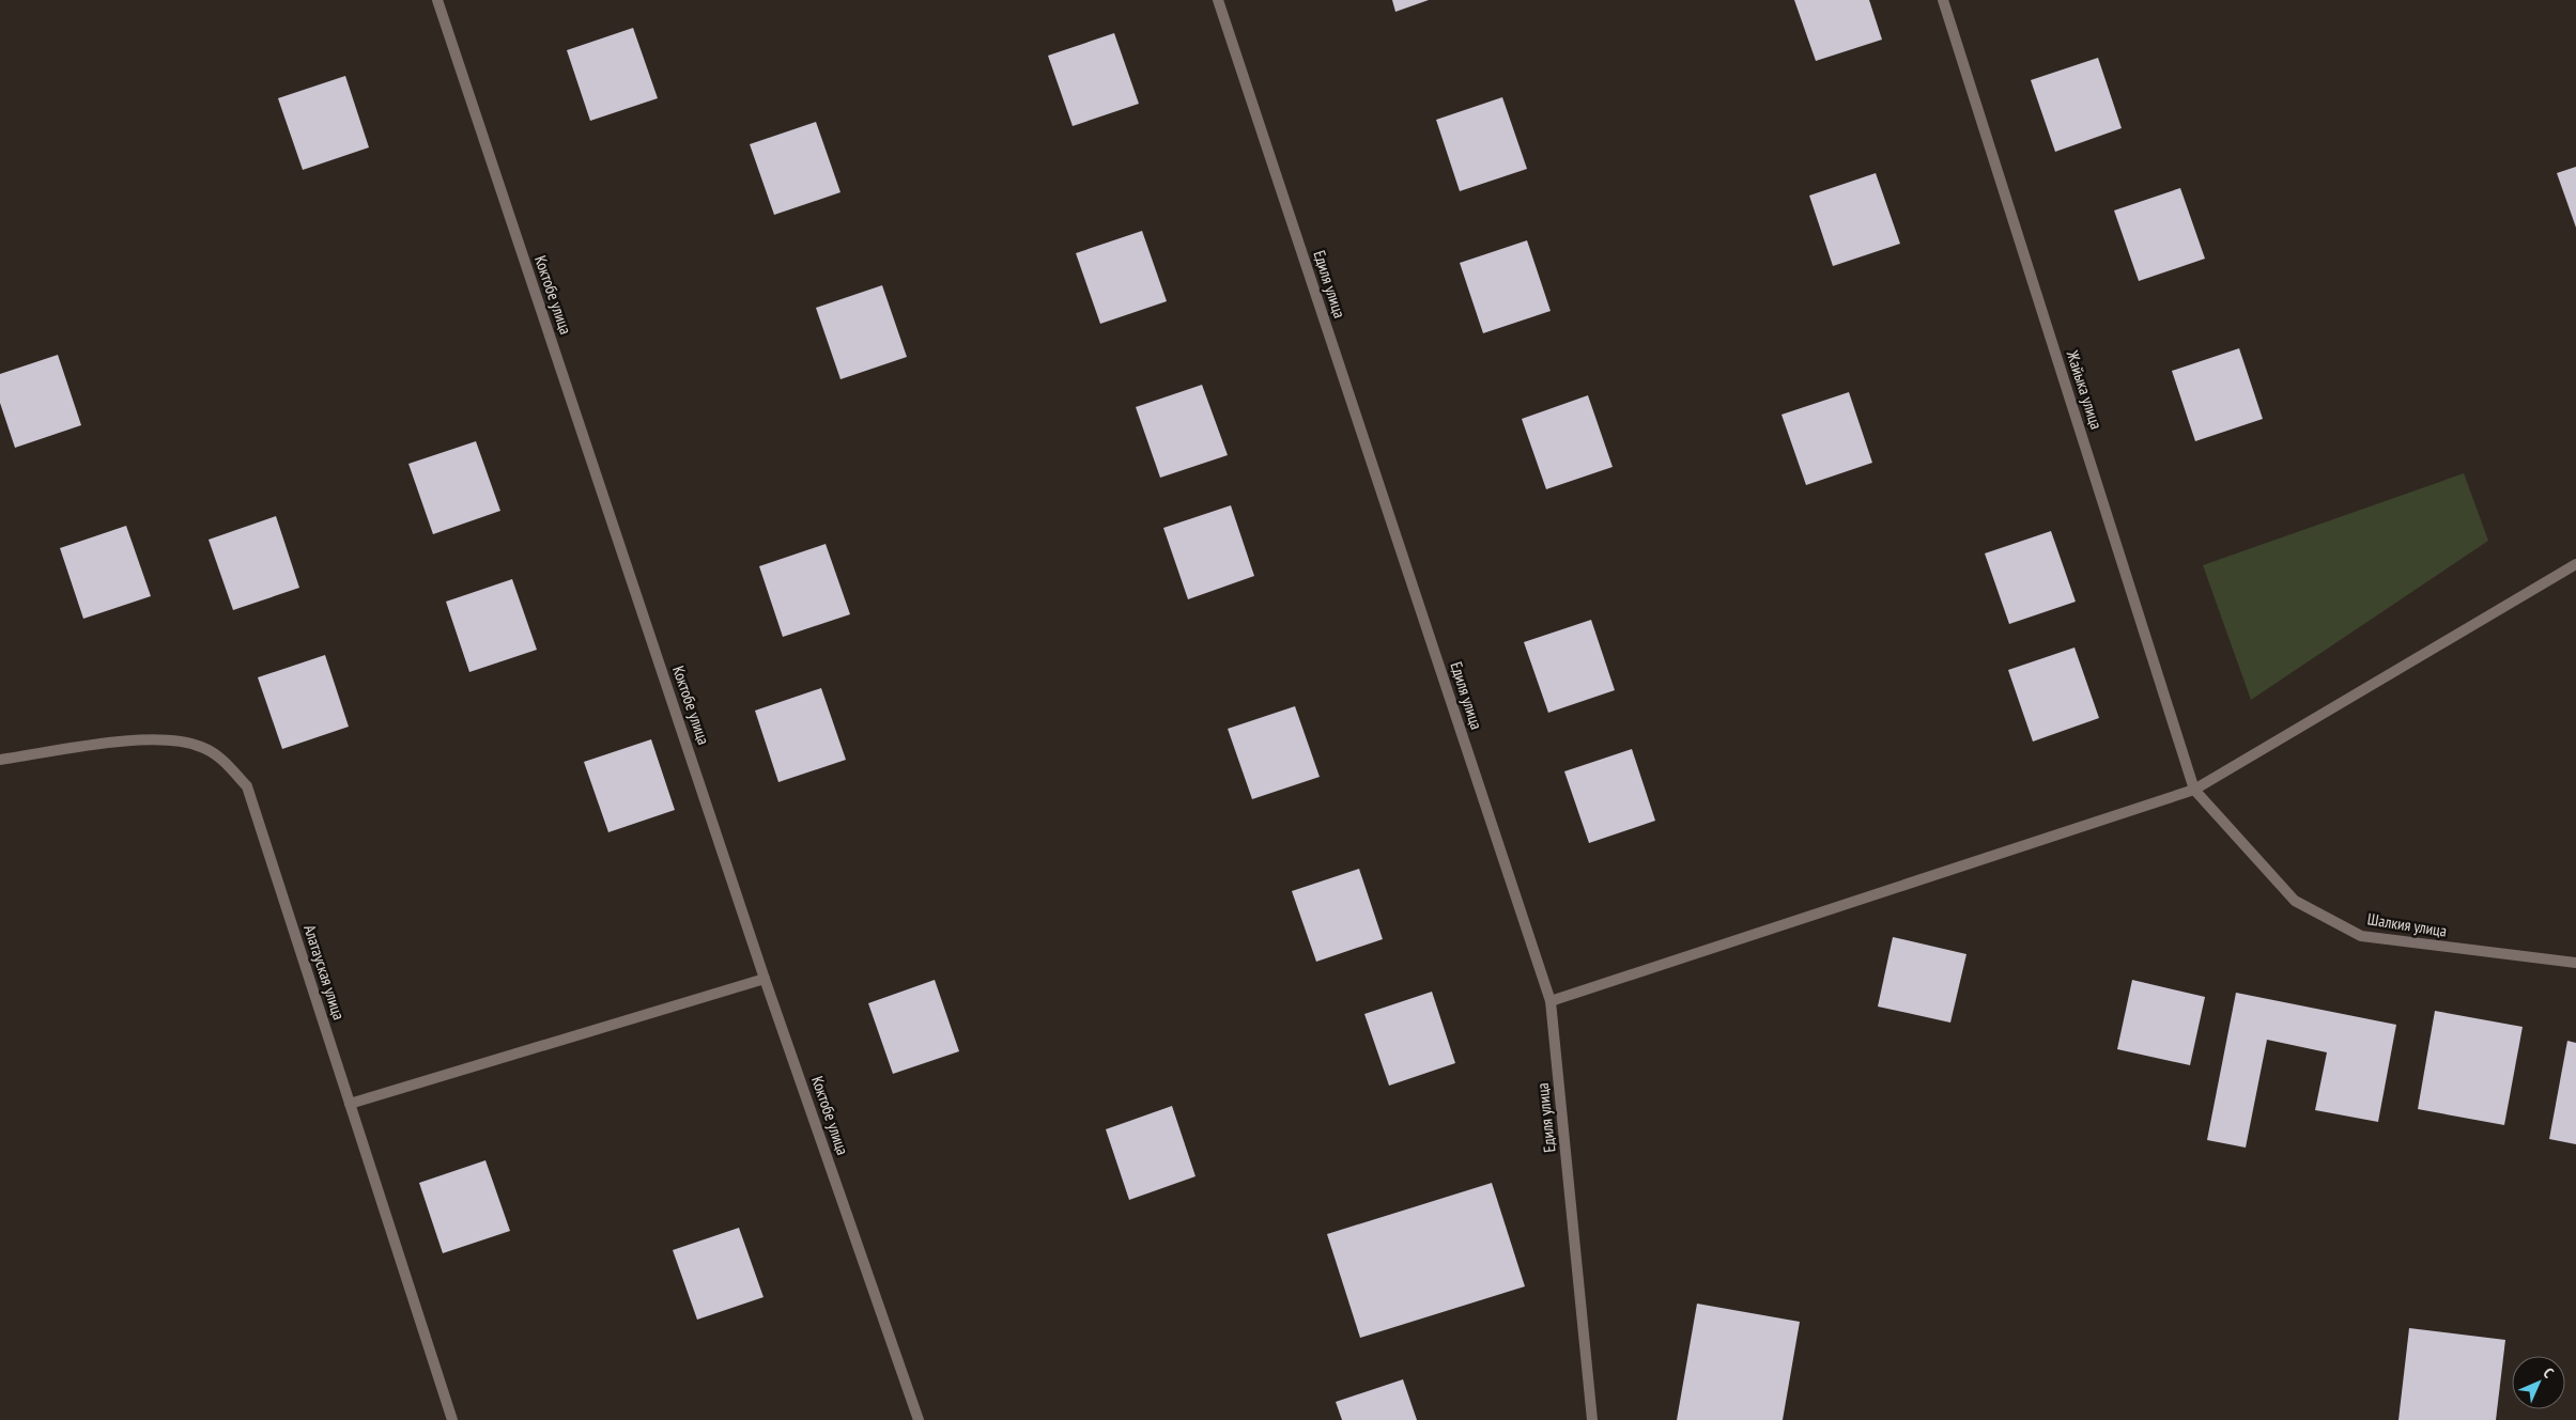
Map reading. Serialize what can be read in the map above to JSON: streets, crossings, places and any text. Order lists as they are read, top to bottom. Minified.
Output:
{"streets":{"street":["Едиля улица","Коктобе улица","Жайыка улица","Шалкия улица","Алатауская улица"]},"crossings":[["Жайыка улица","Шалкия улица"]],"north":"top right"}
